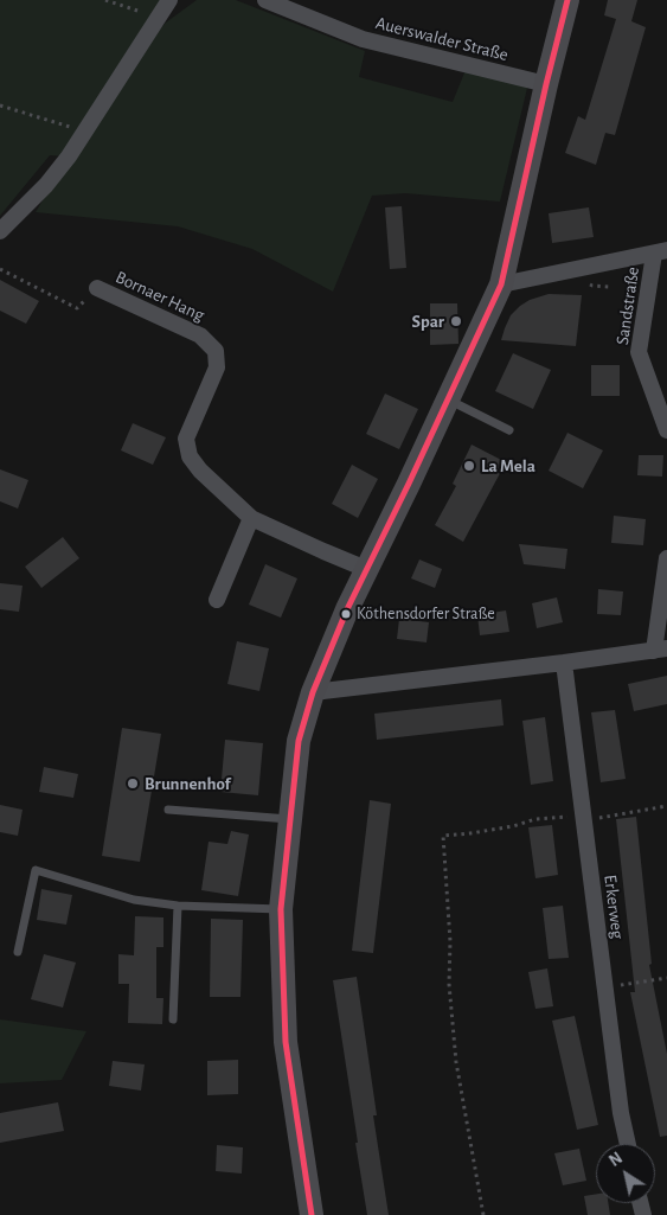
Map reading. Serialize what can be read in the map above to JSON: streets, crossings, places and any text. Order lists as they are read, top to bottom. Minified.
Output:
{"streets":{"street":["Auerswalder Straße","Bornaer Hang","Sandstraße","Erkerweg"]},"places":["Spar","La Mela","Köthensdorfer Straße","Brunnenhof"],"north":"top left"}
